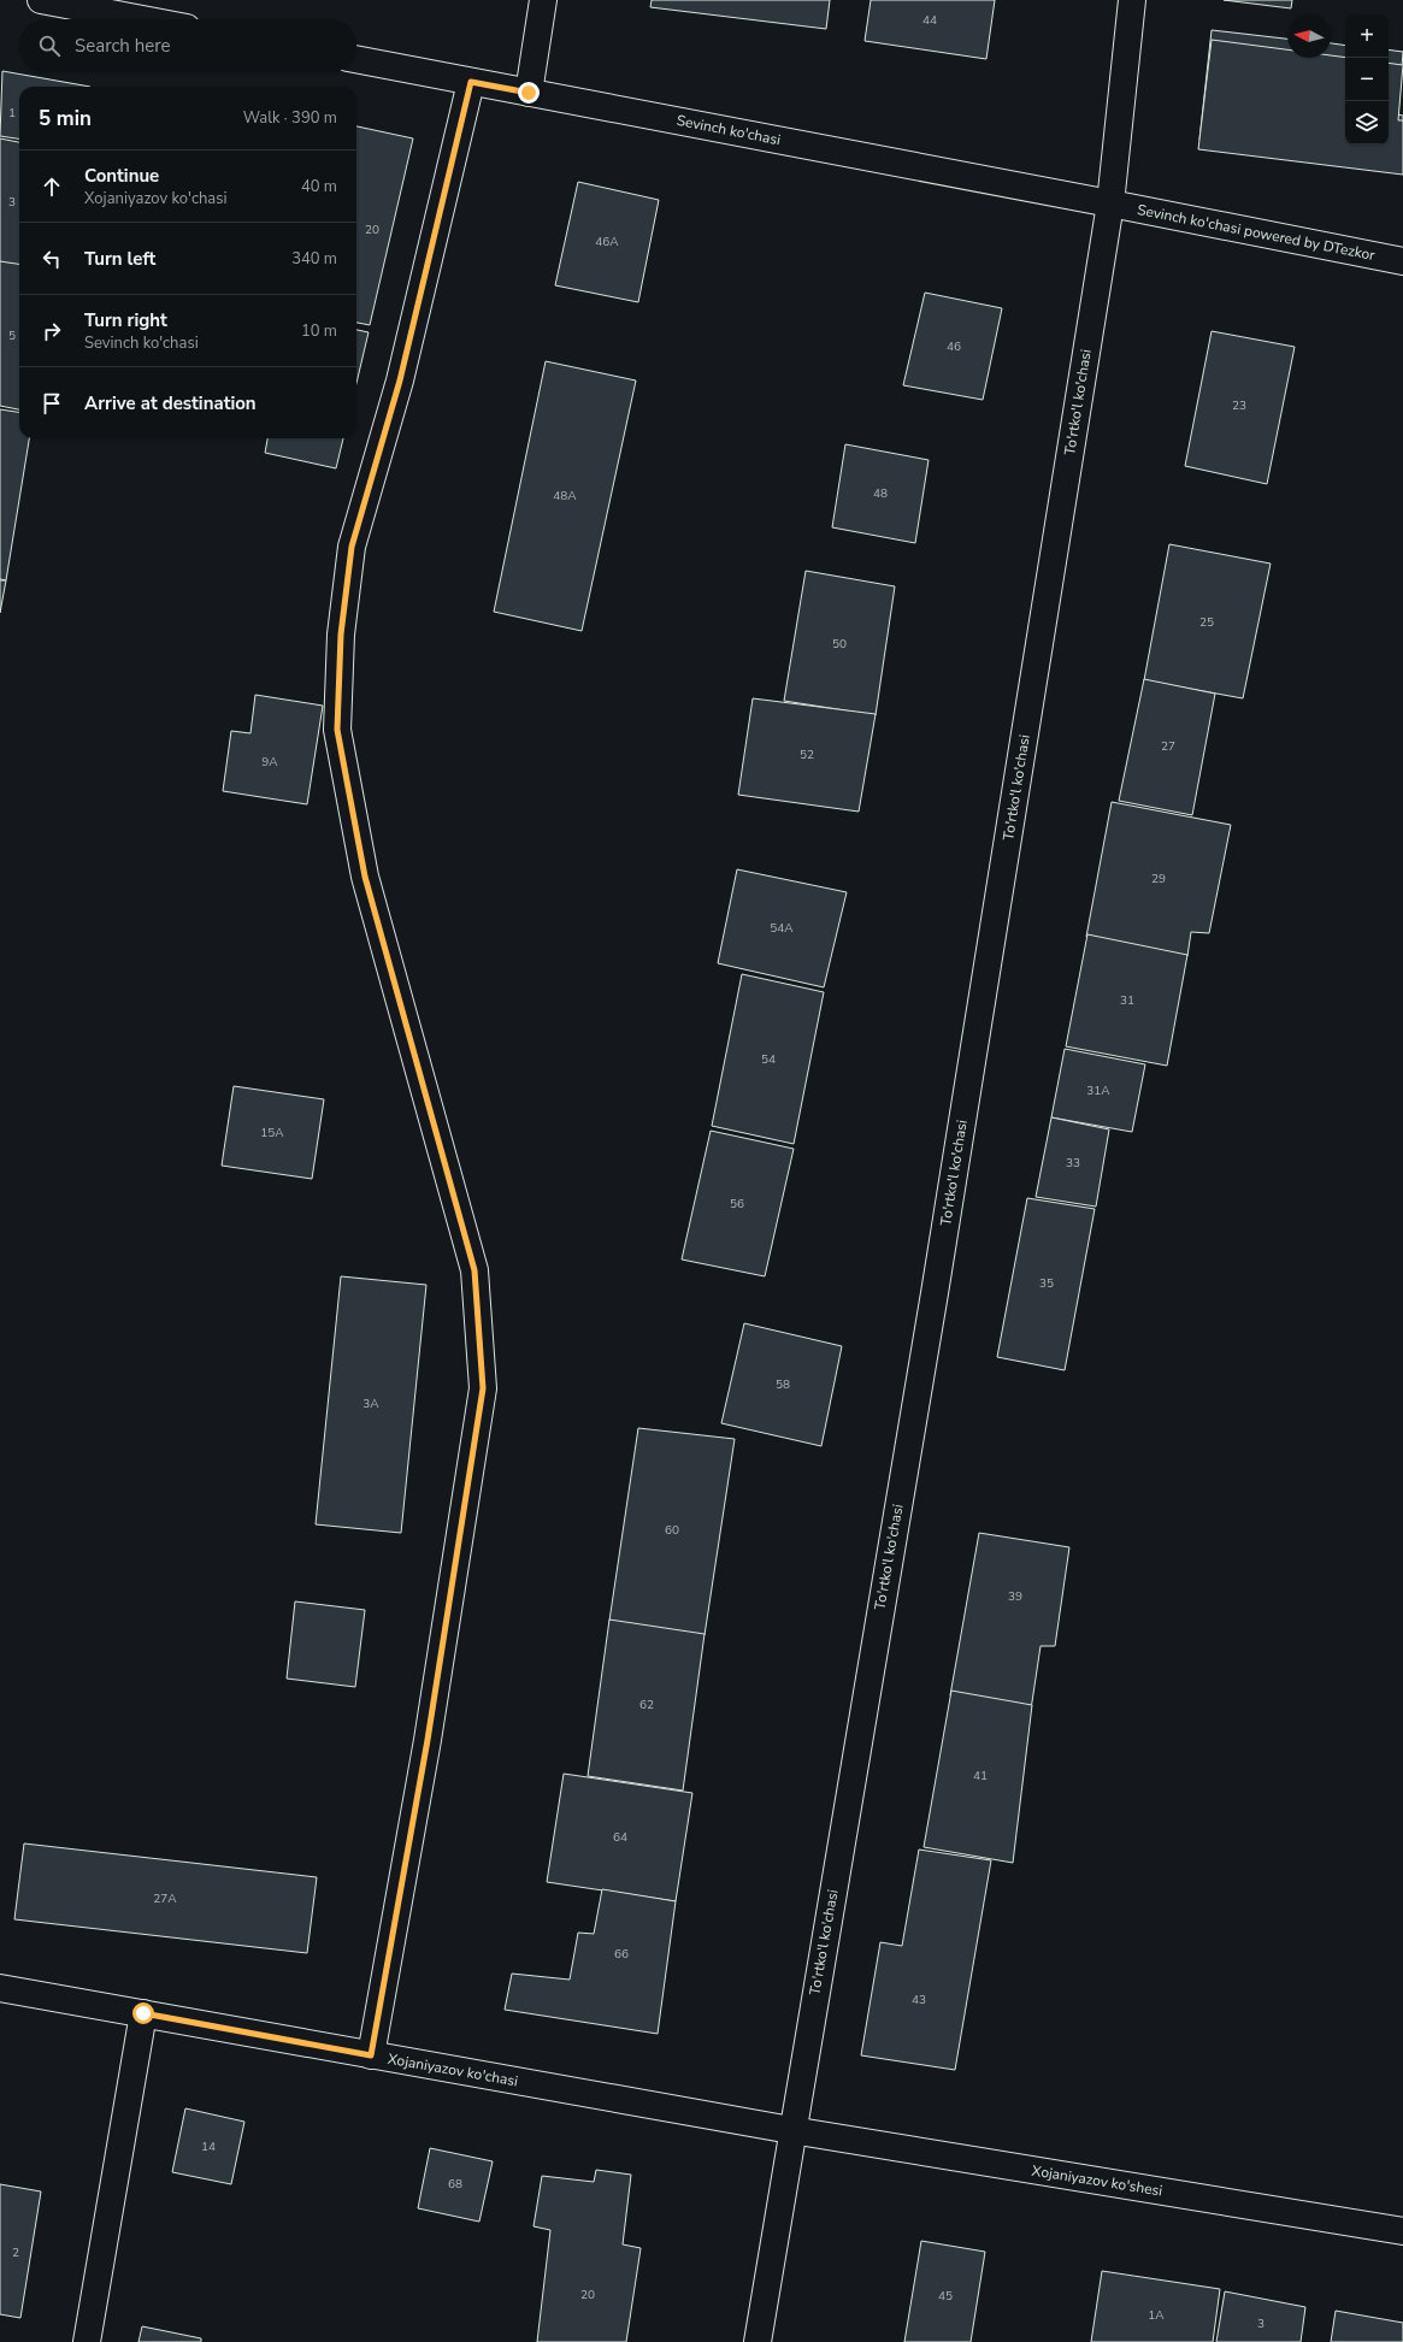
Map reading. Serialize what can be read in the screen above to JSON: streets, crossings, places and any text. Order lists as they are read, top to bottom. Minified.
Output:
{"streets":{"street":["Sevinch ko'chasi","Sevinch ko'chasi powered by DTezkor","To'rtko'l ko'chasi","Xojaniyazov ko'chasi","Xojaniyazov ko'shesi"]},"crossings":[["Sevinch ko'chasi","Sevinch ko'chasi powered by DTezkor"],["Sevinch ko'chasi","To'rtko'l ko'chasi"],["Sevinch ko'chasi powered by DTezkor","To'rtko'l ko'chasi"],["To'rtko'l ko'chasi","Xojaniyazov ko'chasi"],["To'rtko'l ko'chasi","Xojaniyazov ko'shesi"],["Xojaniyazov ko'chasi","Xojaniyazov ko'shesi"]],"house_numbers":["44","1","3","20","46A","5","46","23","48","48A","25","50","27","52","9A","29","54A","31","54","31A","15A","33","56","35","58","3A","60","39","62","41","64","27A","66","43","14","68","2","20","45","1A","3"],"north":"left","page":{"map_buttons":["+","−"],"search":"Search here","heading":["5 min","Walk · 390 m"],"list":[["Continue","Xojaniyazov ko'chasi","40 m"],["Turn left","340 m"],["Turn right","Sevinch ko'chasi","10 m"],"Arrive at destination"]}}
